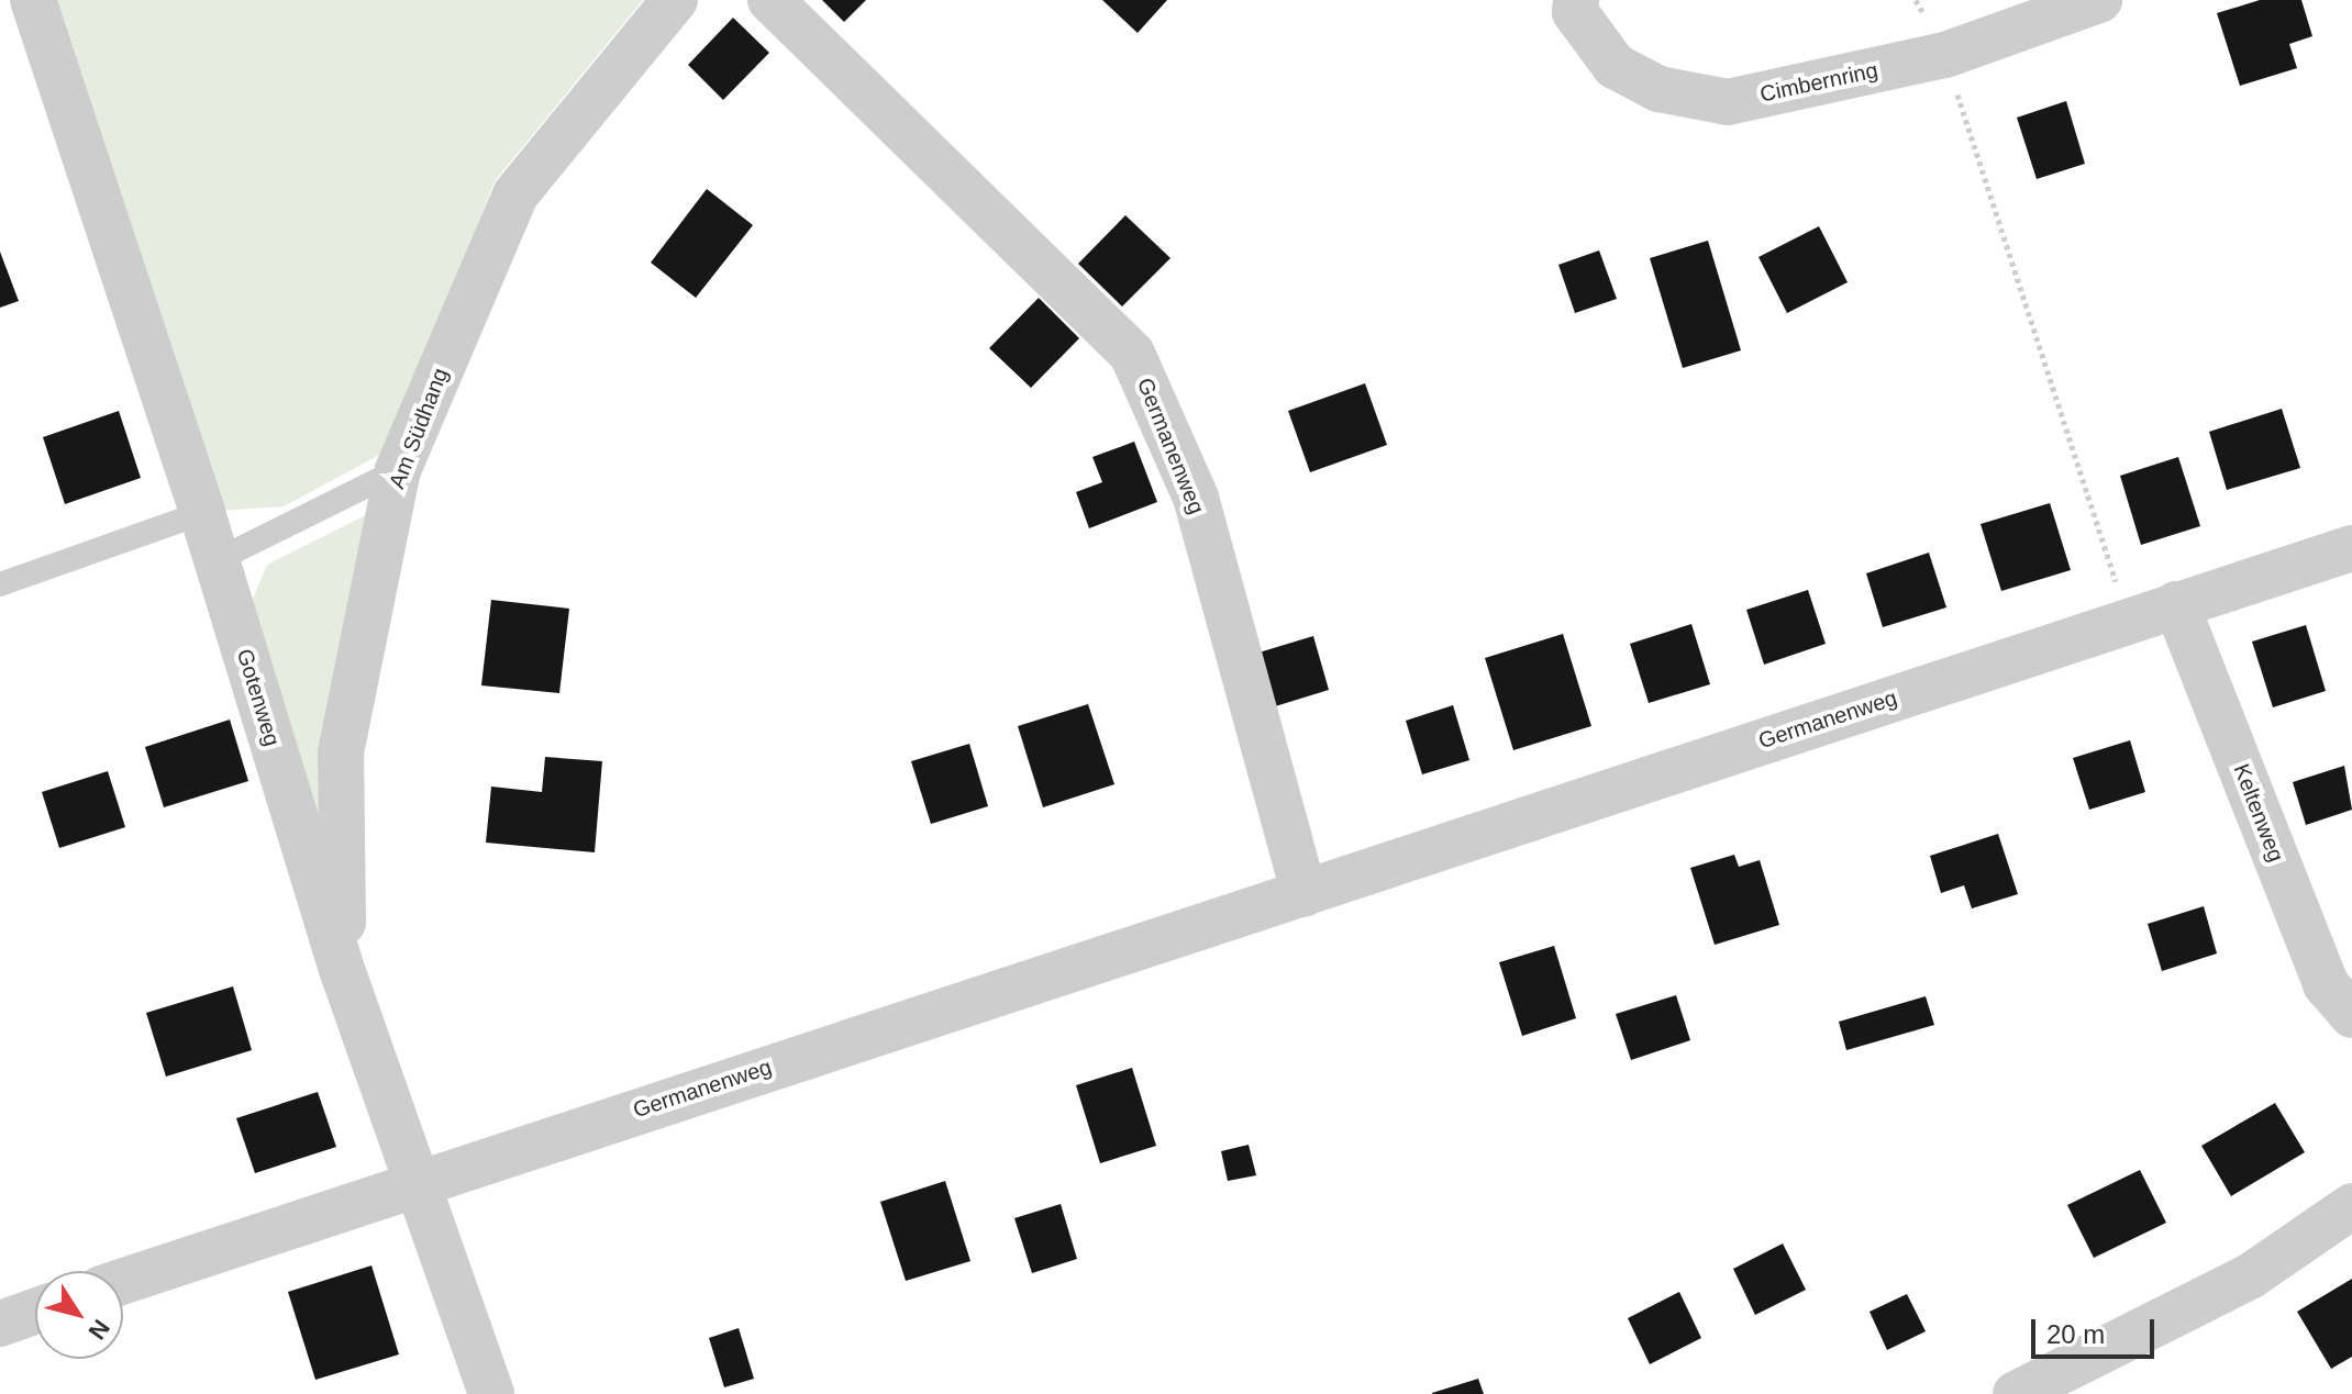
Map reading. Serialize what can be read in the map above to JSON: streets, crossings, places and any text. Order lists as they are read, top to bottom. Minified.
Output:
{"streets":{"street":["Cimbernring","Am Südhang","Germanenweg","Gotenweg","Keltenweg"]},"crossings":[["Am Südhang","Gotenweg"],["Germanenweg","Gotenweg"],["Germanenweg","Keltenweg"]],"scale_bar":"20 m","north":"bottom right"}
